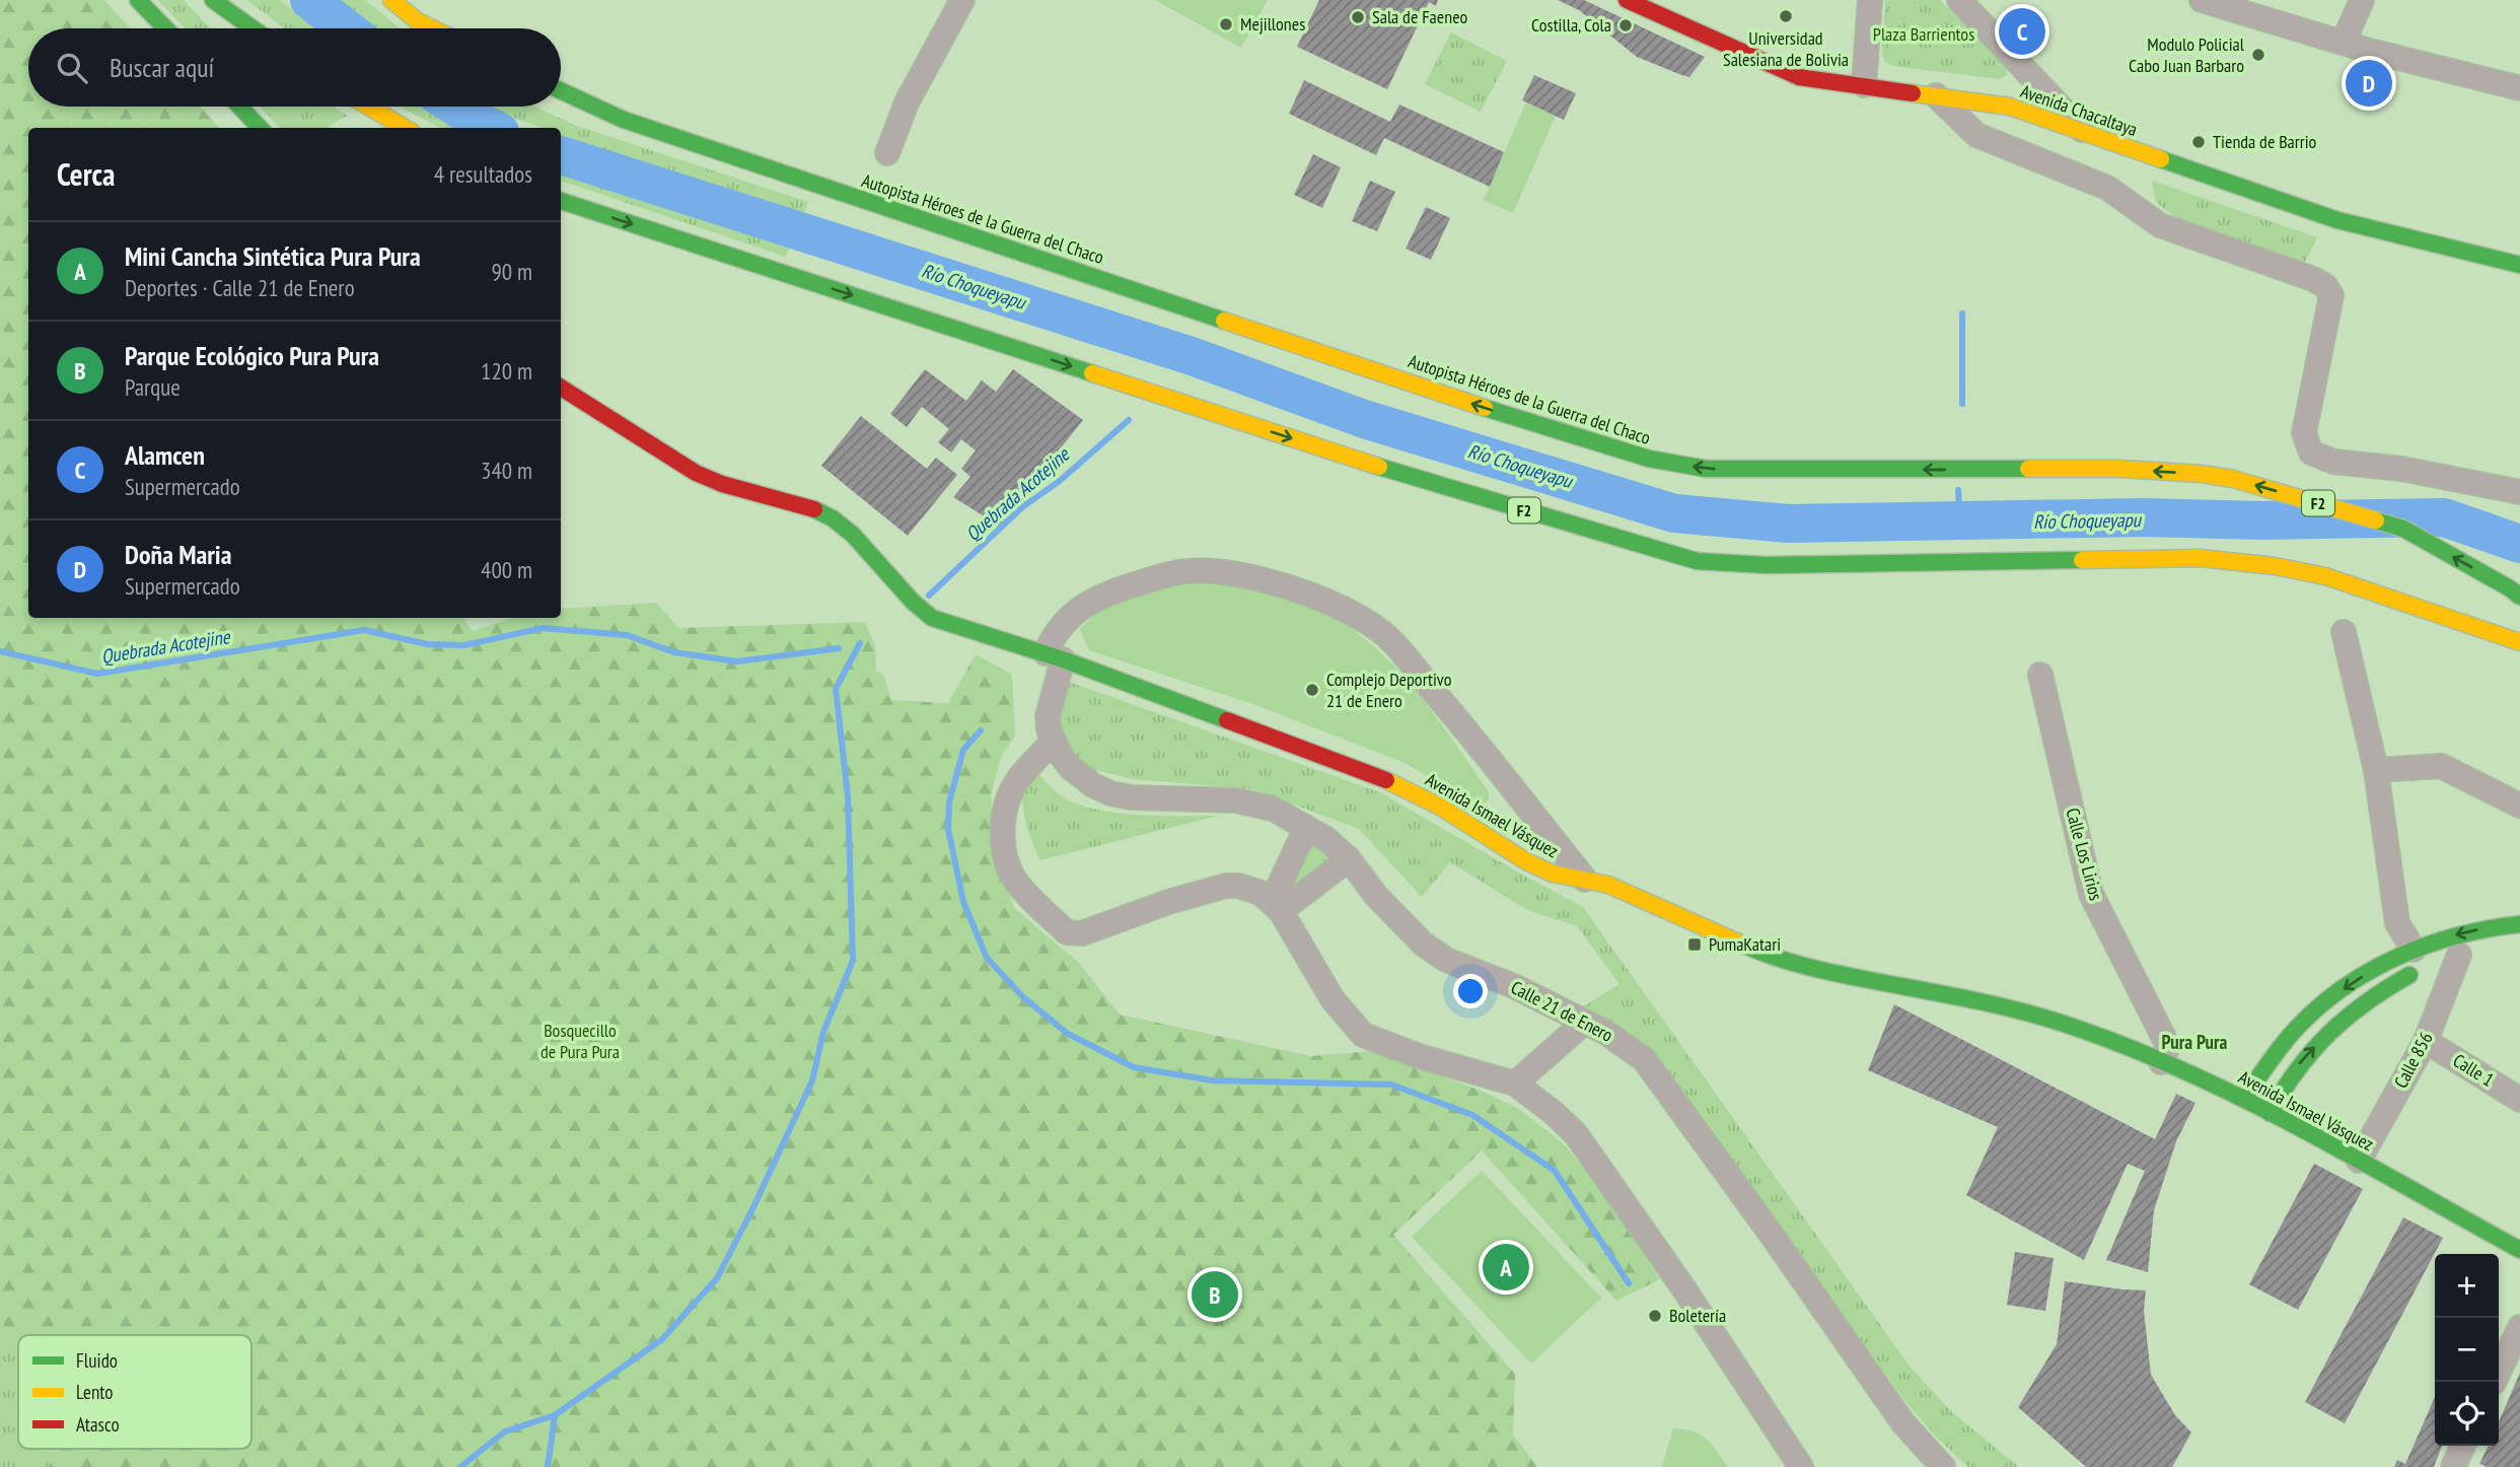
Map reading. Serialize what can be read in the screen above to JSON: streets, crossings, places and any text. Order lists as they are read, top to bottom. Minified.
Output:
{"streets":{"main road":["Avenida Chacaltaya","Autopista Héroes de la Guerra del Chaco","F2","Avenida Ismael Vásquez"],"street":["Calle Los Lirios","Calle 21 de Enero","Calle 856","Calle 1"]},"crossings":[["Avenida Ismael Vásquez","Calle Los Lirios"],["Avenida Ismael Vásquez","Calle 21 de Enero"],["Avenida Ismael Vásquez","Calle 856"],["Calle 856","Calle 1"]],"districts":["Pura Pura"],"water":["Río Choqueyapu","Quebrada Acotejine"],"parks":["Plaza Barrientos","Bosquecillo de Pura Pura"],"places":{"other":["Universidad Salesiana de Bolivia","Sala de Faeneo","Mejillones","Costilla, Cola","Modulo Policial Cabo Juan Barbaro","Tienda de Barrio","Complejo Deportivo 21 de Enero","Boletería"],"transit":["PumaKatari"]},"legend":["Fluido","Lento","Atasco"],"page":{"pins":["C","D","A","B"],"search":"Buscar aquí","heading":["Cerca","4 resultados"],"list":[{"mark":"A","name":"Mini Cancha Sintética Pura Pura","note":"Deportes · Calle 21 de Enero","value":"90 m"},{"mark":"B","name":"Parque Ecológico Pura Pura","note":"Parque","value":"120 m"},{"mark":"C","name":"Alamcen","note":"Supermercado","value":"340 m"},{"mark":"D","name":"Doña Maria","note":"Supermercado","value":"400 m"}],"map_buttons":["+","−"]}}
